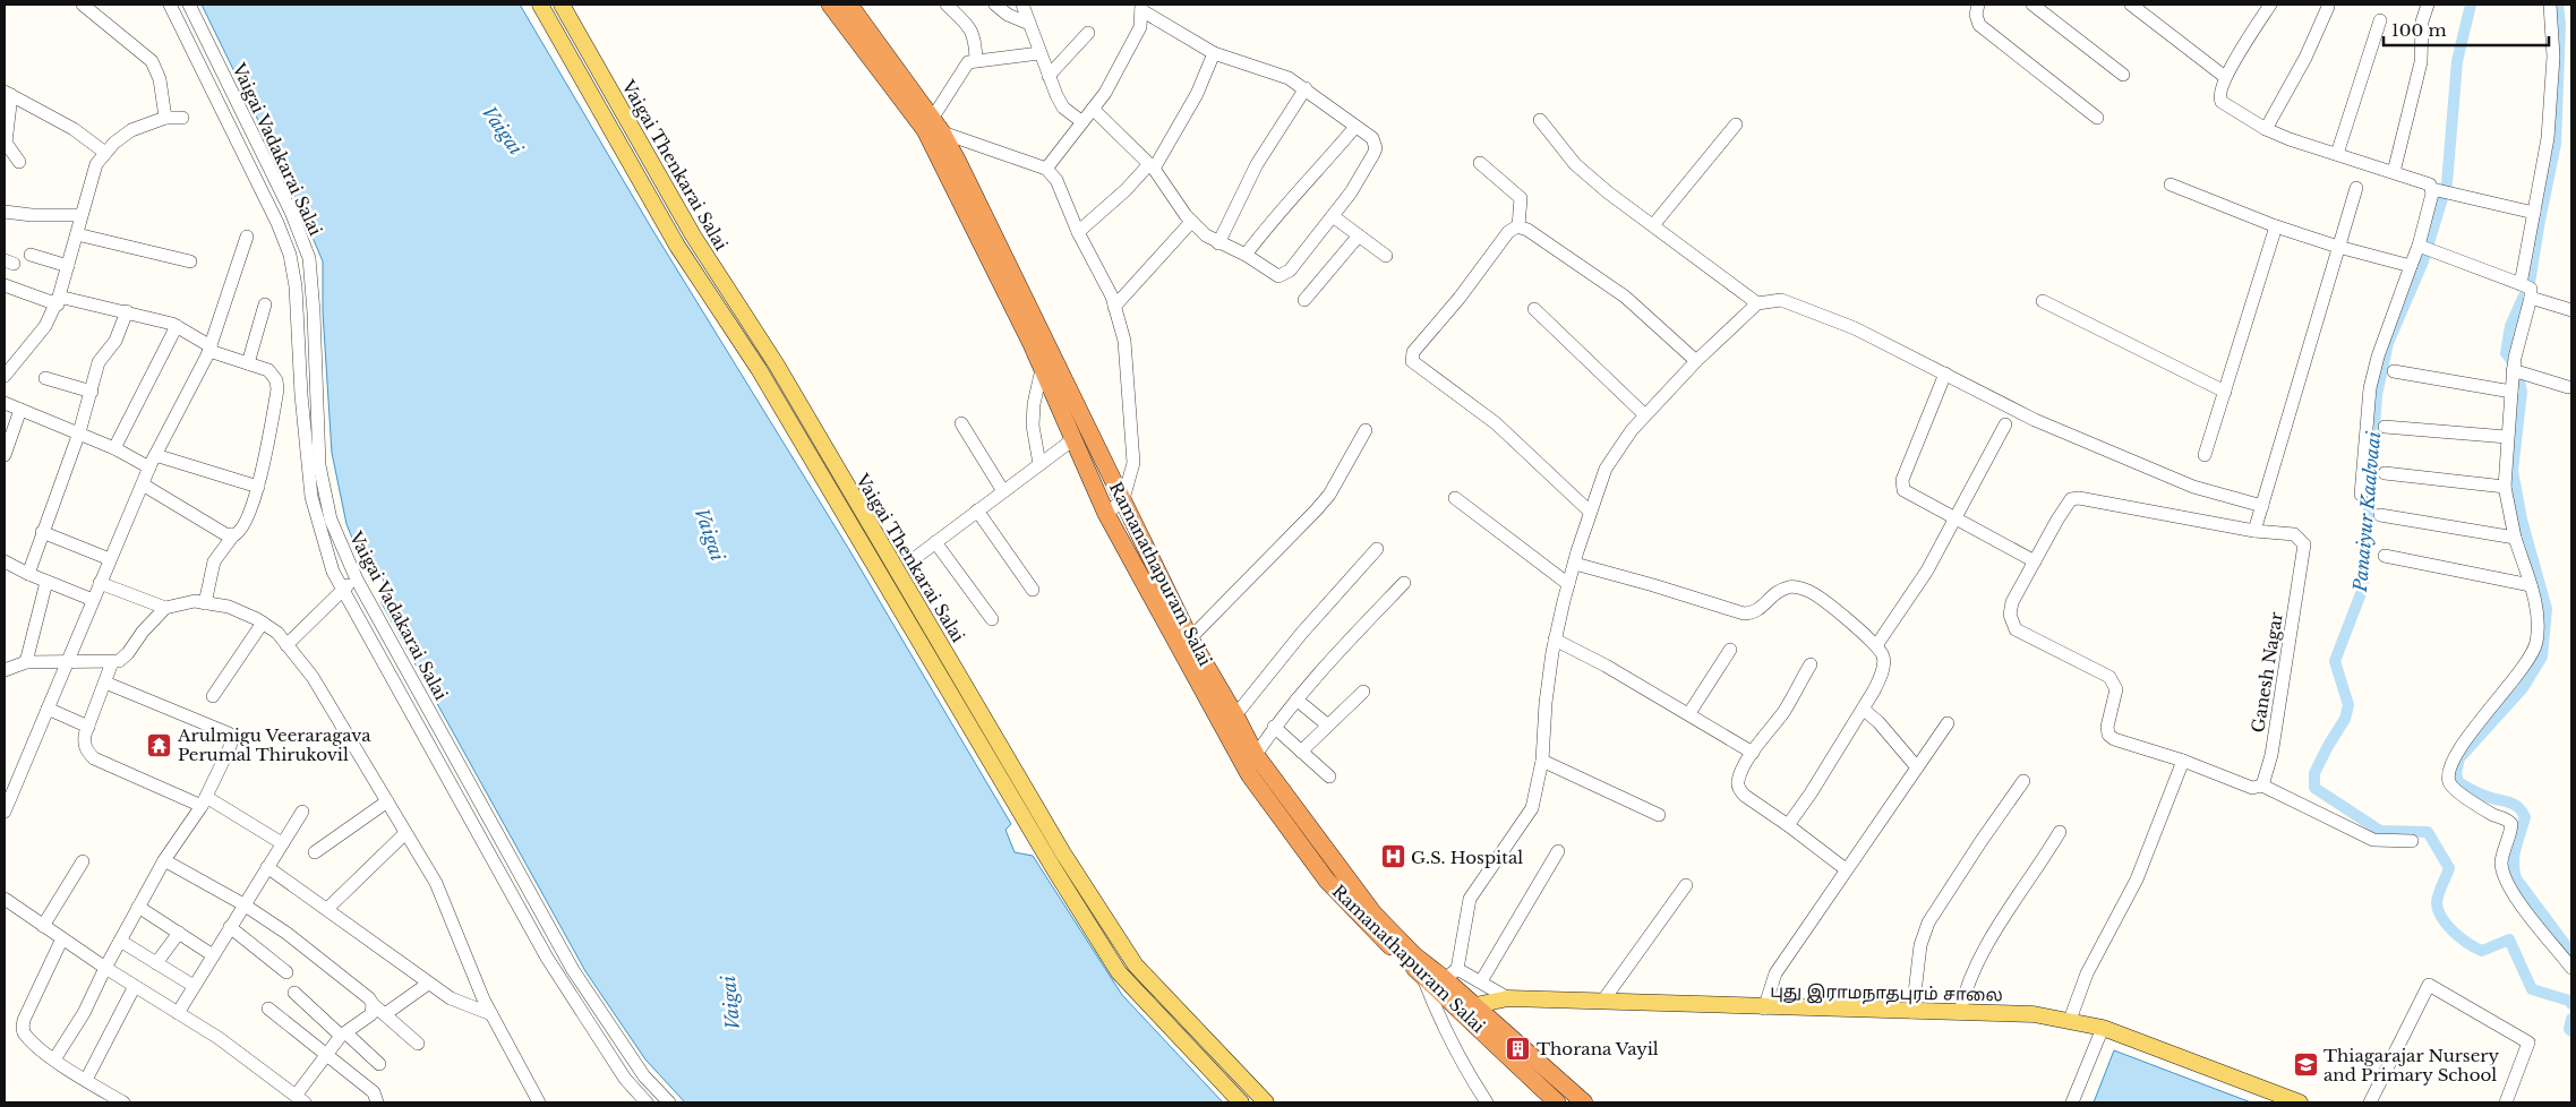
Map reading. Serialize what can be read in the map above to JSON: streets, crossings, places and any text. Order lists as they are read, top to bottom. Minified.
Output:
{"streets":{"highway":["Ramanathapuram Salai"],"main road":["Vaigai Thenkarai Salai","புது இராமநாதபுரம் சாலை"],"street":["Vaigai Vadakarai Salai","Ganesh Nagar"]},"crossings":[["Ramanathapuram Salai","புது இராமநாதபுரம் சாலை"]],"water":["Vaigai","Panaiyur Kaalvaai"],"places":{"temple":["Arulmigu Veeraragava Perumal Thirukovil"],"hospital":["G.S. Hospital"],"building":["Thorana Vayil"],"school or university":["Thiagarajar Nursery and Primary School"]},"scale_bar":"100 m"}
